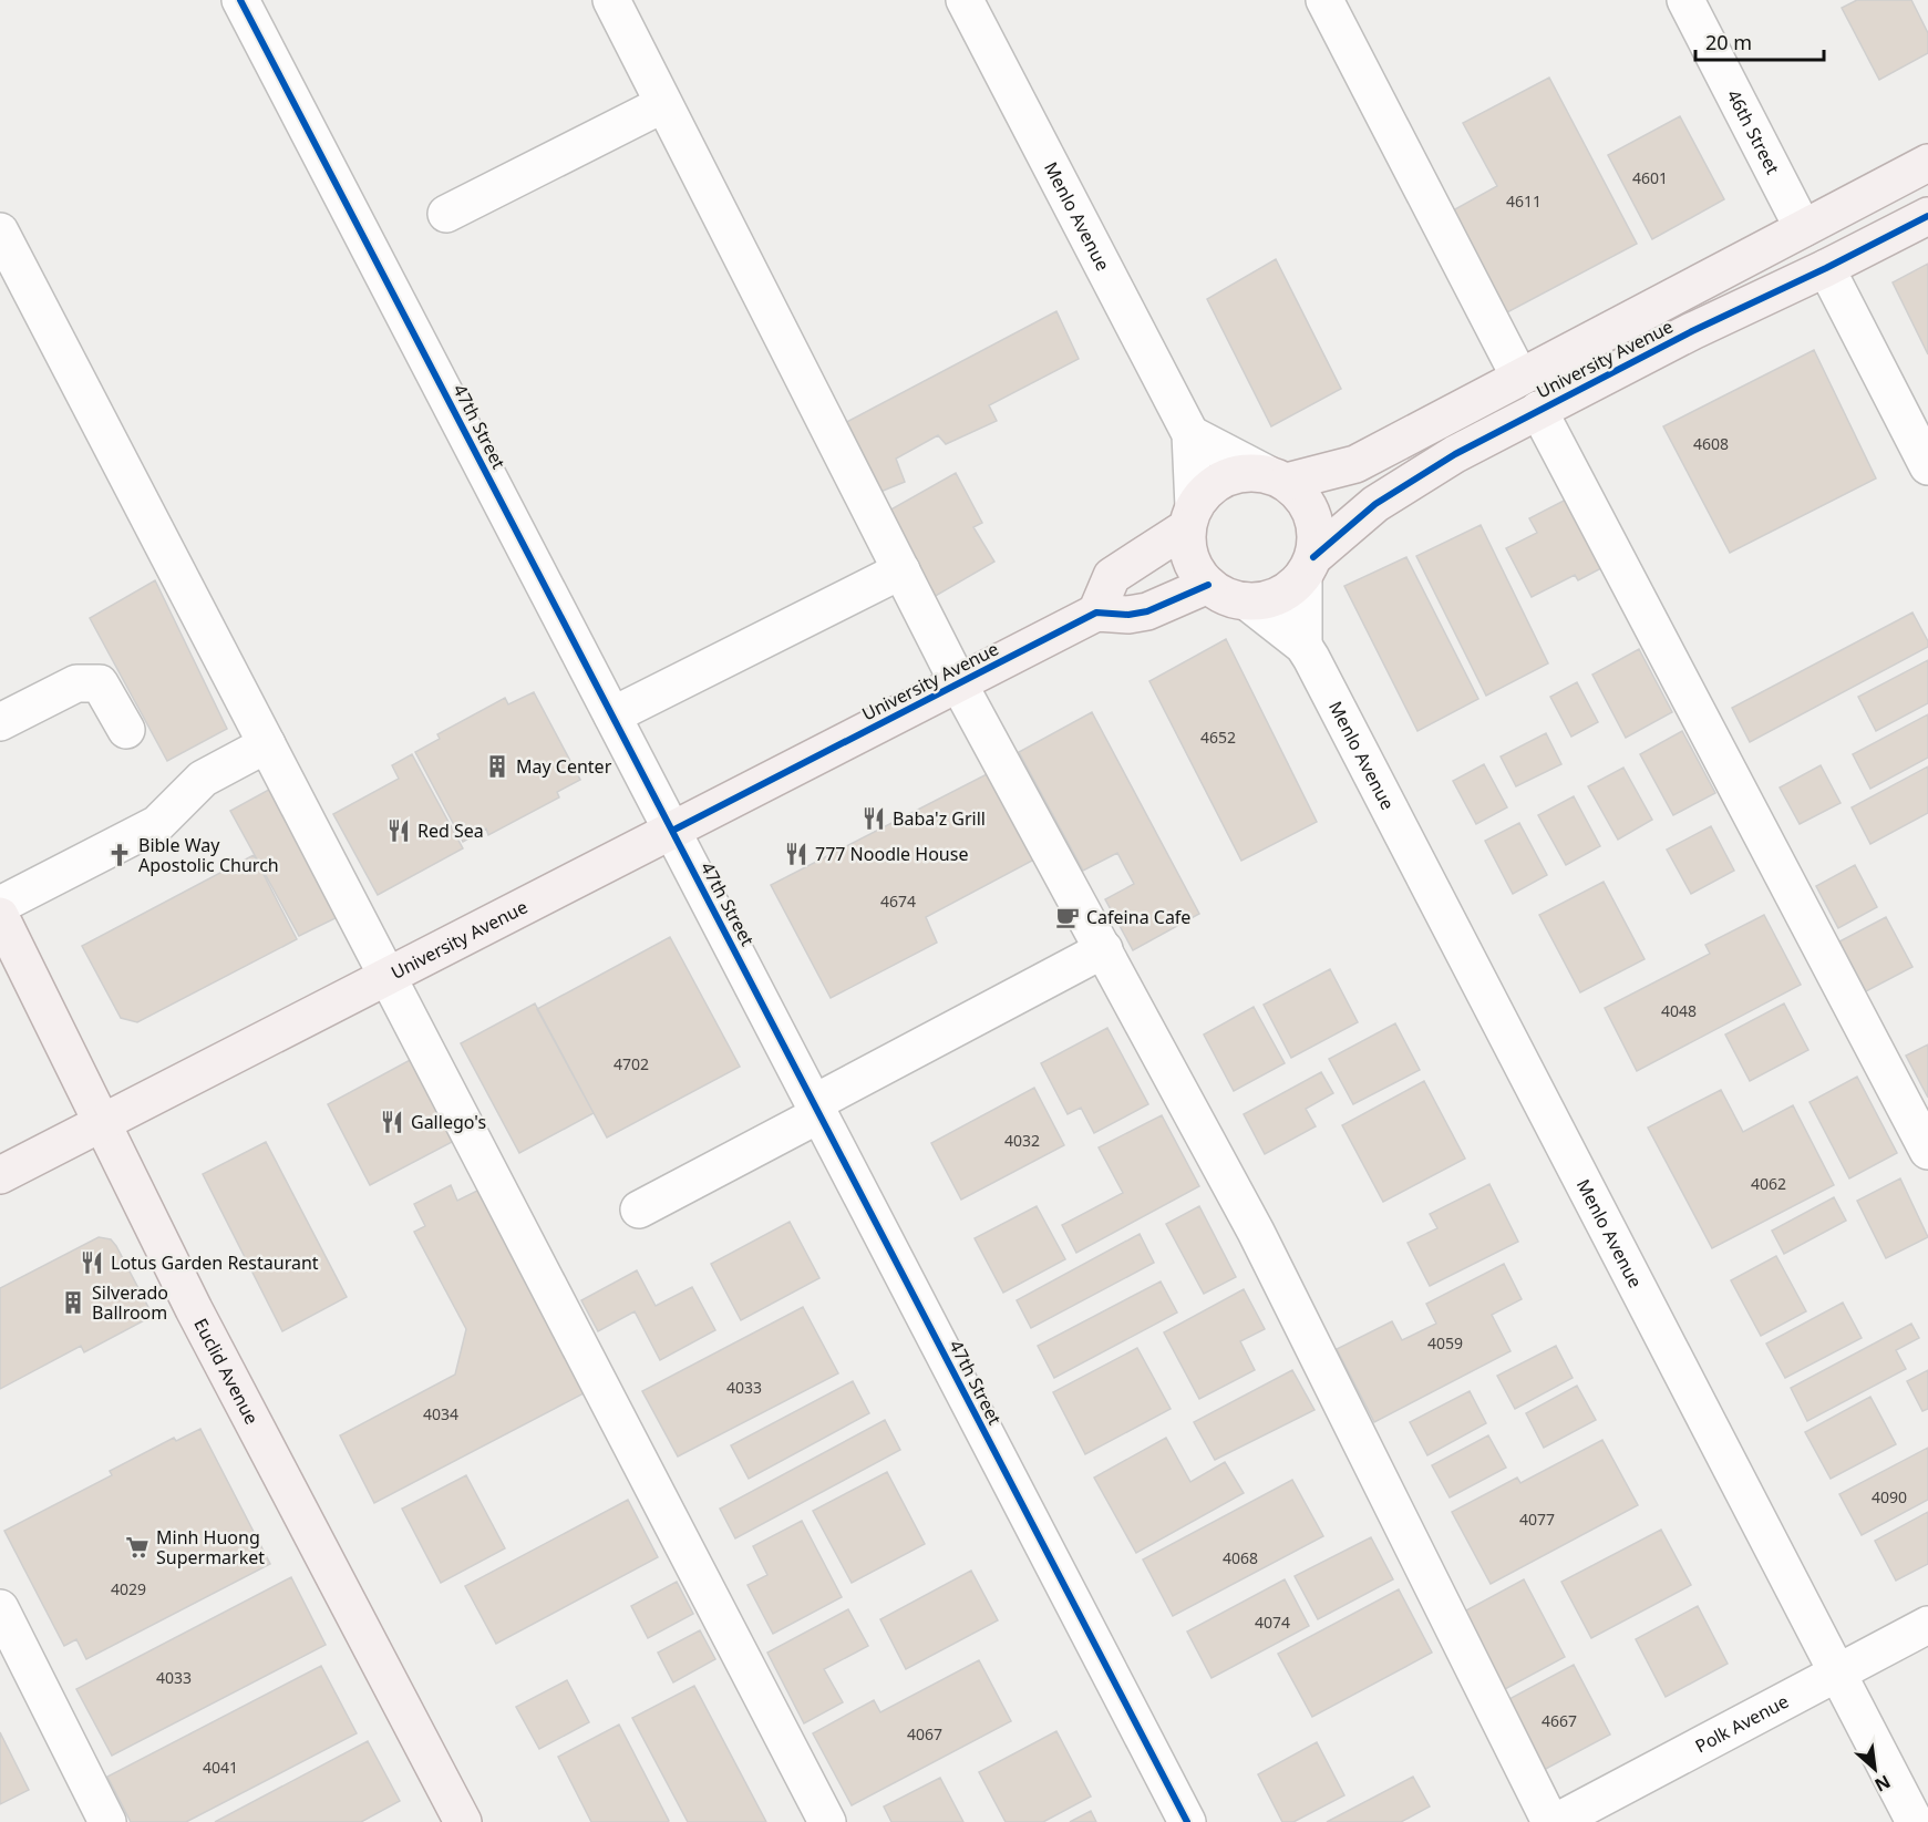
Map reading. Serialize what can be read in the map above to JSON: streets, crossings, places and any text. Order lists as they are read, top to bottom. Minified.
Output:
{"streets":{"main road":["University Avenue","Euclid Avenue"],"street":["46th Street","Menlo Avenue","47th Street","Polk Avenue"]},"crossings":[["46th Street","University Avenue"],["Menlo Avenue","University Avenue"],["Menlo Avenue","Polk Avenue"],["University Avenue","47th Street"],["University Avenue","Euclid Avenue"]],"places":{"building":["May Center","Silverado Ballroom"],"restaurant":["Baba'z Grill","Red Sea","777 Noodle House","Gallego's","Lotus Garden Restaurant"],"church":["Bible Way Apostolic Church"],"cafe":["Cafeina Cafe"],"supermarket":["Minh Huong Supermarket"]},"house_numbers":["4601","4611","4608","4652","4674","4048","4702","4032","4062","4059","4033","4034","4090","4077","4068","4029","4074","4033","4667","4067","4041"],"scale_bar":"20 m","north":"bottom right"}
